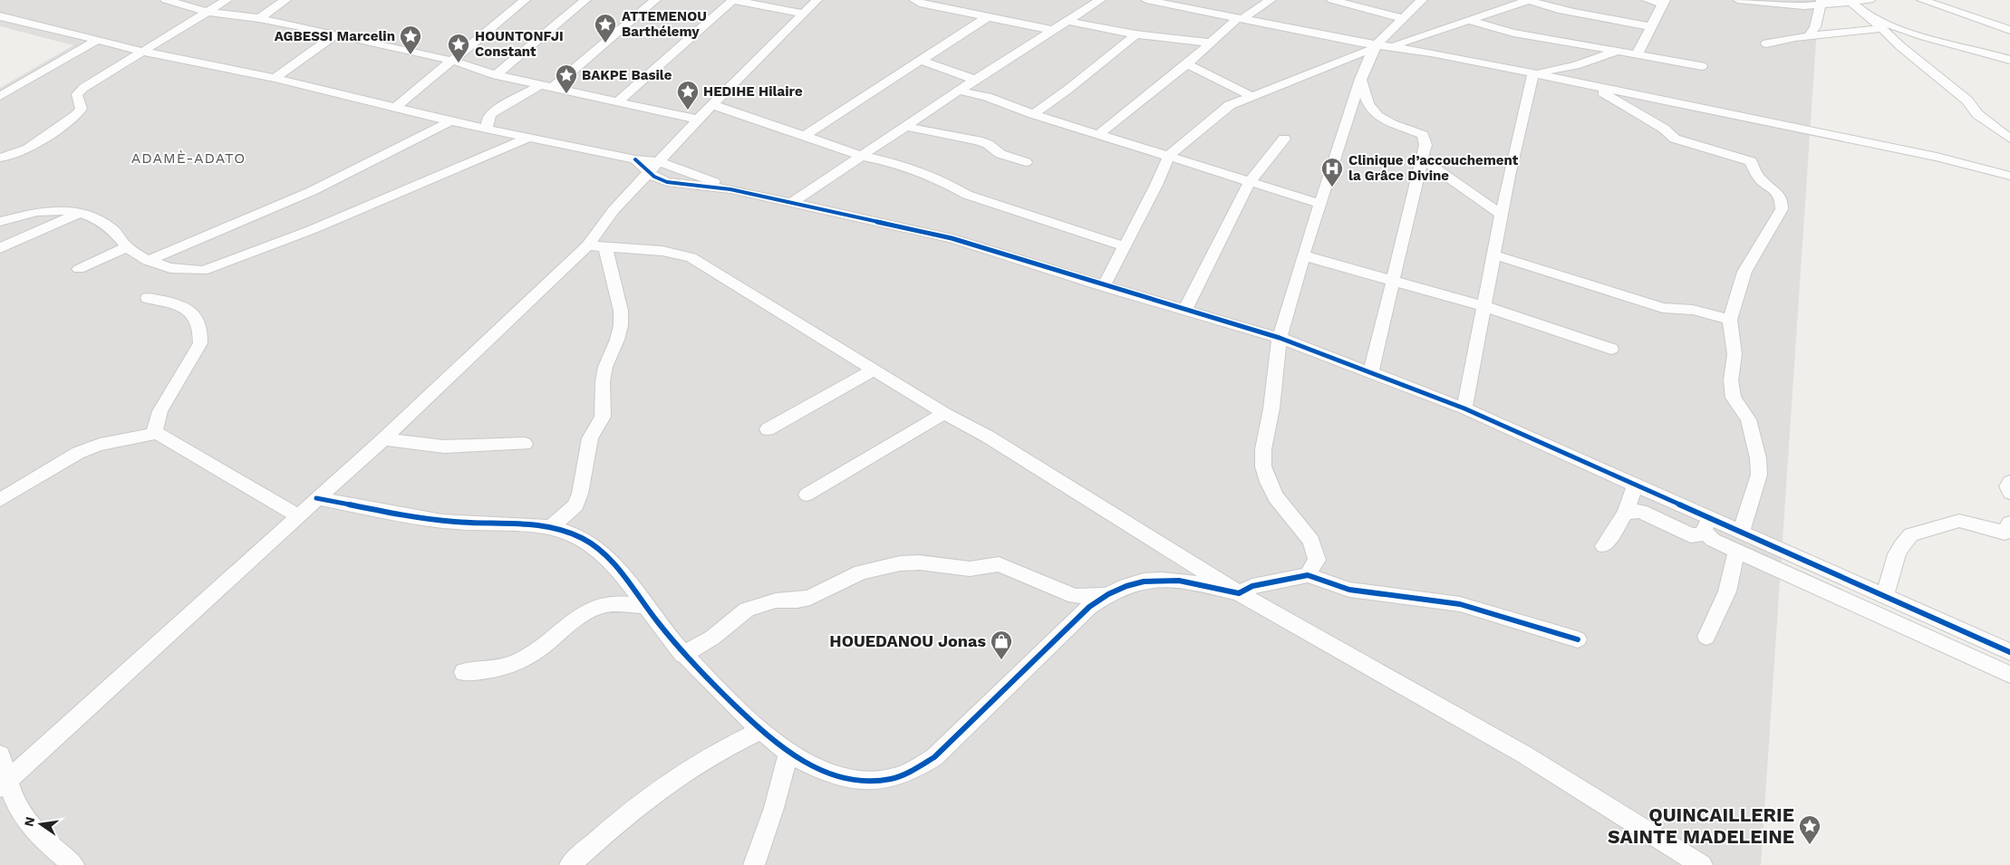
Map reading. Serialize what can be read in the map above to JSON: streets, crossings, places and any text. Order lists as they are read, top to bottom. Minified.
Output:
{"districts":["ADAMÈ-ADATO"],"places":{"place":["ATTEMENOU Barthélemy","AGBESSI Marcelin","HOUNTONFJI Constant","BAKPE Basile","HEDIHE Hilaire","QUINCAILLERIE SAINTE MADELEINE"],"hospital":["Clinique d’accouchement la Grâce Divine"],"shop":["HOUEDANOU Jonas"]},"north":"left"}
